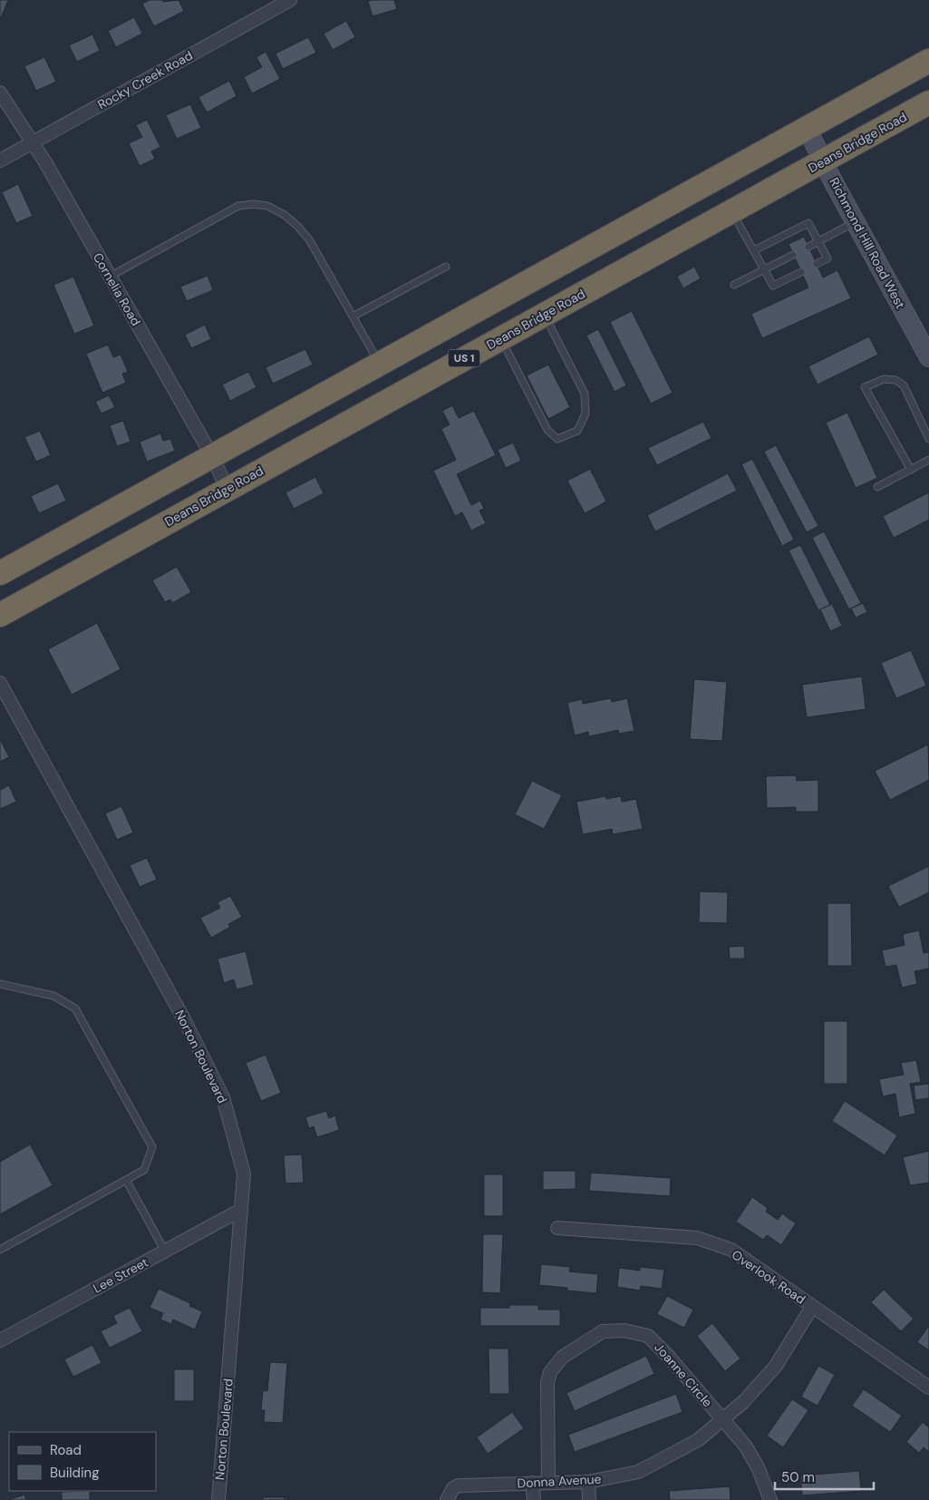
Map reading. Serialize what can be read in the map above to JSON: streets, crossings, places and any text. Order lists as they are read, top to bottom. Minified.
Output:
{"streets":{"highway":["Deans Bridge Road","US 1"],"street":["Rocky Creek Road","Richmond Hill Road West","Cornelia Road","Norton Boulevard","Lee Street","Overlook Road","Joanne Circle","Donna Avenue"]},"crossings":[["Rocky Creek Road","Cornelia Road"],["Deans Bridge Road","Richmond Hill Road West"],["Deans Bridge Road","Cornelia Road"],["Norton Boulevard","Lee Street"],["Overlook Road","Donna Avenue"],["Joanne Circle","Donna Avenue"]],"legend":["Road","Building"],"scale_bar":"50 m"}
